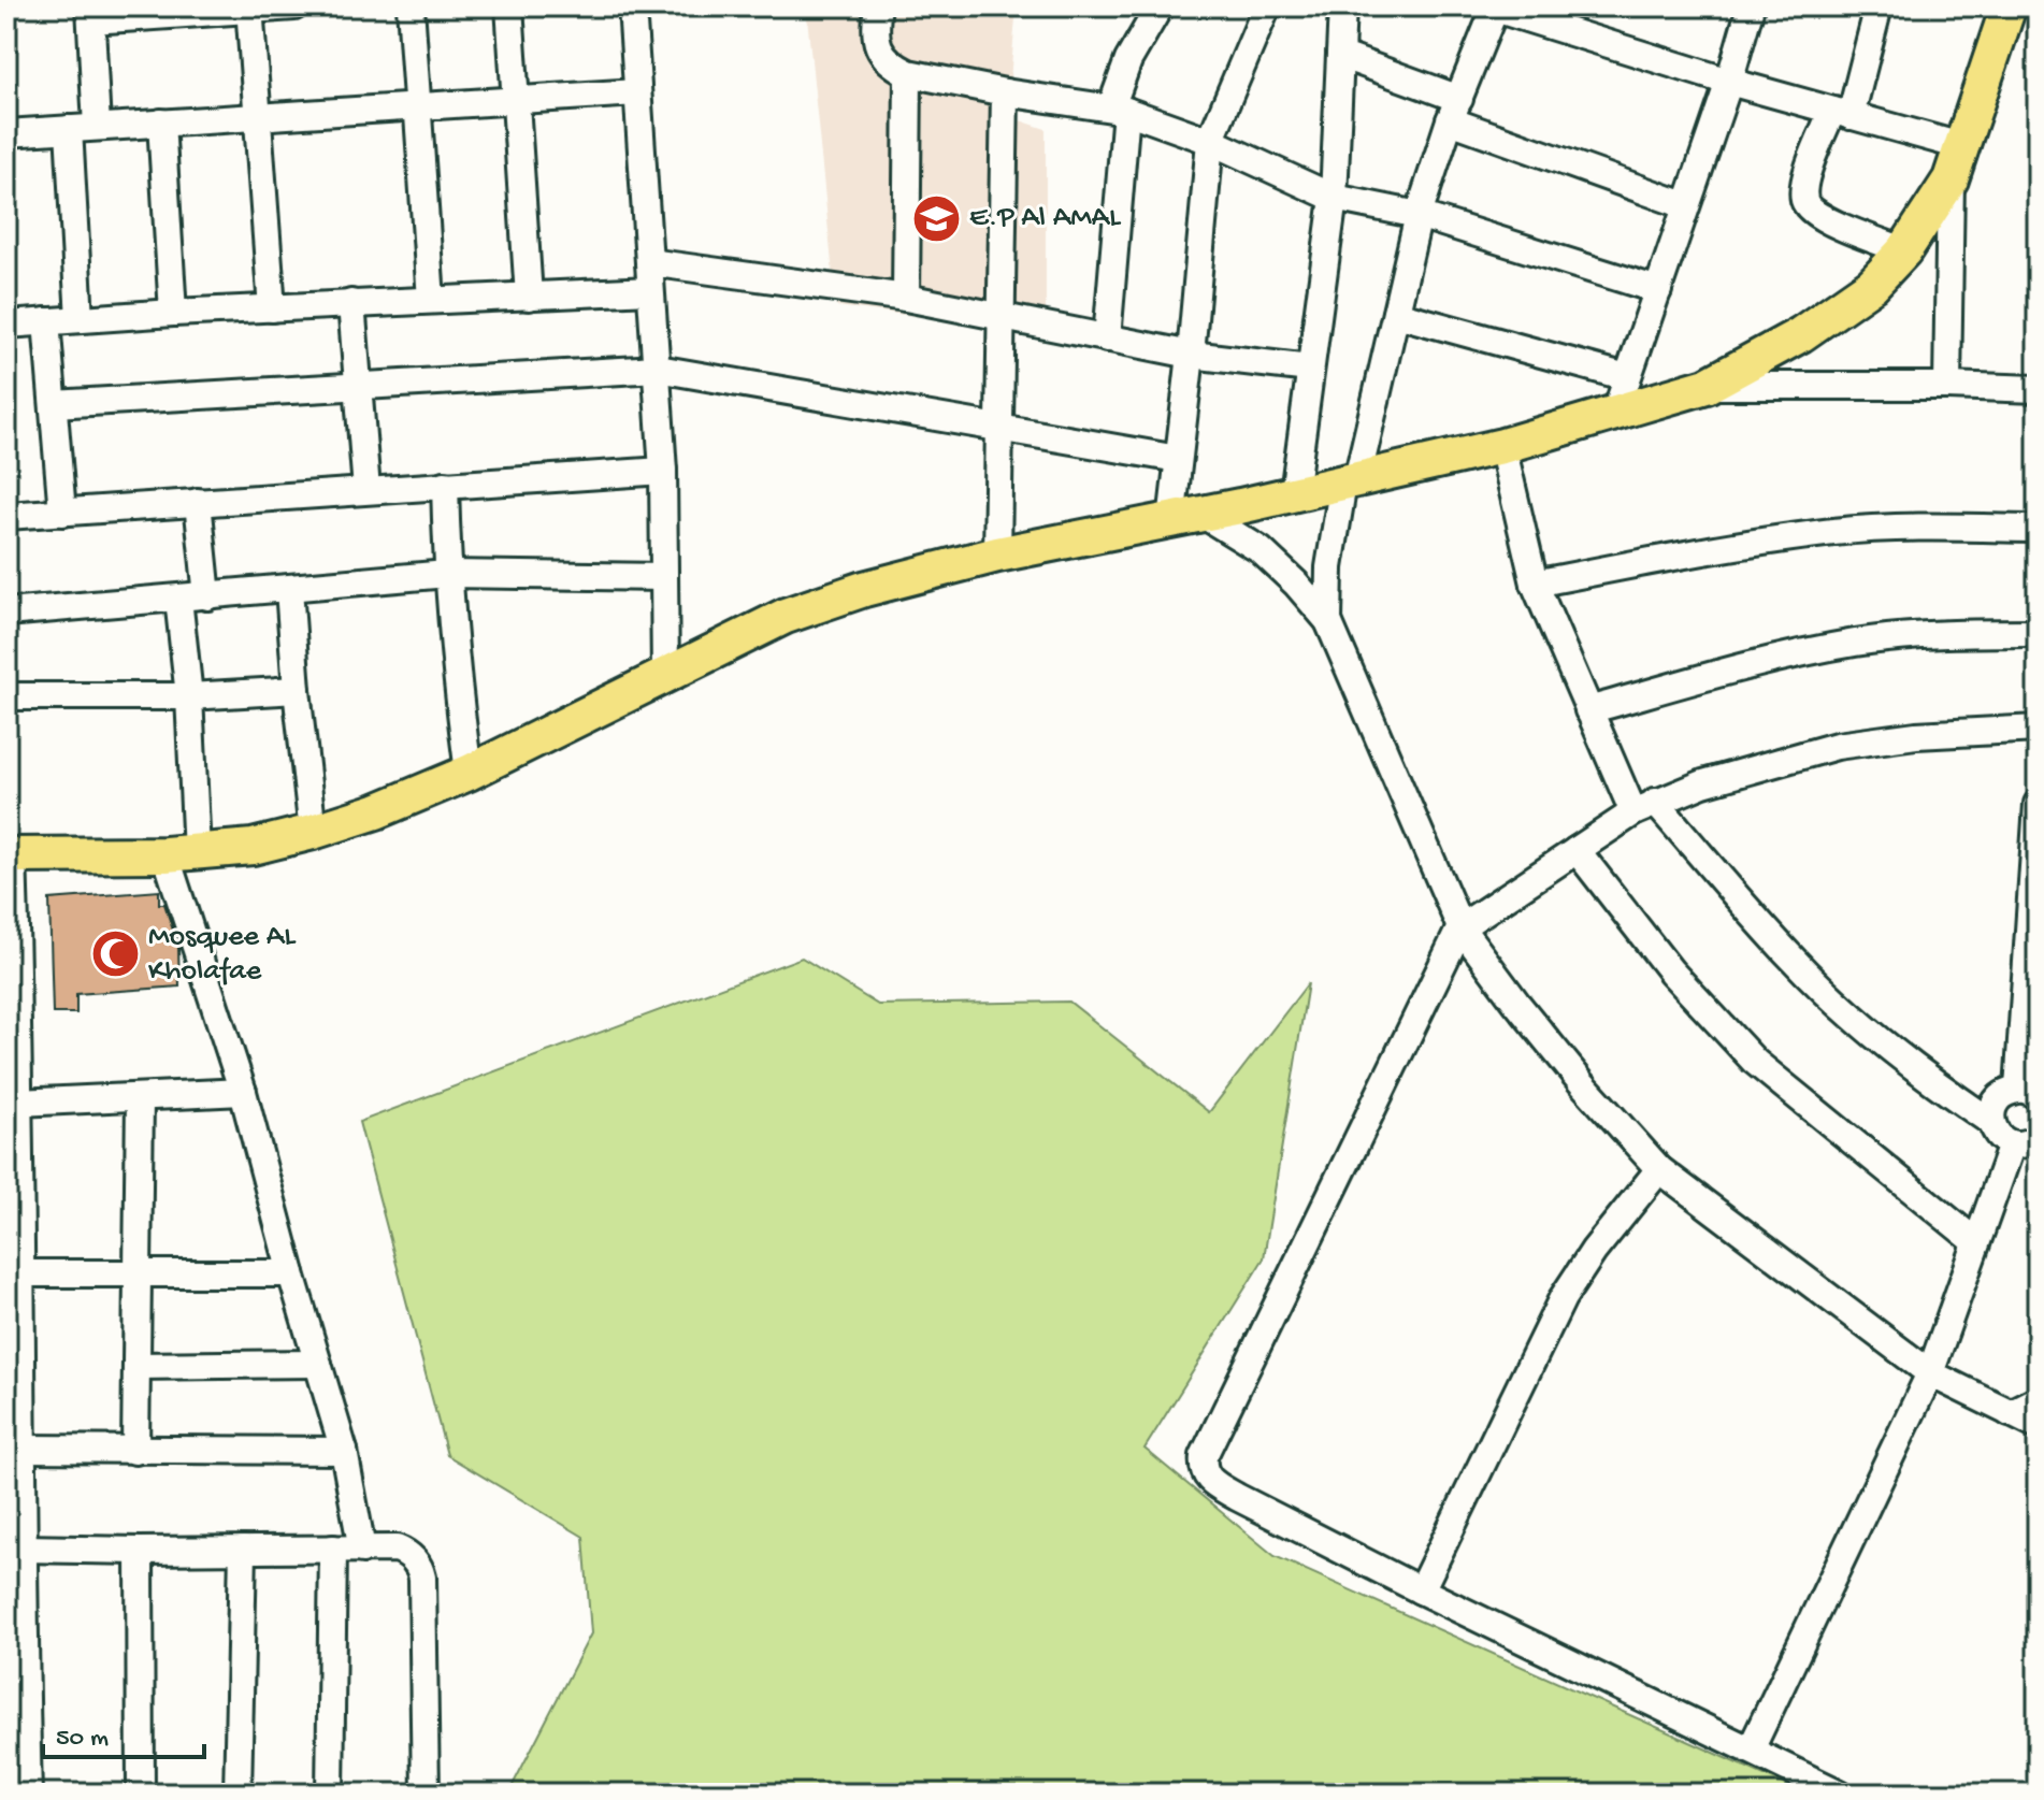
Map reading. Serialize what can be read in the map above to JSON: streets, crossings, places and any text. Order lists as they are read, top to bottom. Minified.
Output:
{"places":{"school or university":["E.P Al AMAL"],"mosque":["Mosquee AL Kholafae"]},"scale_bar":"50 m"}
